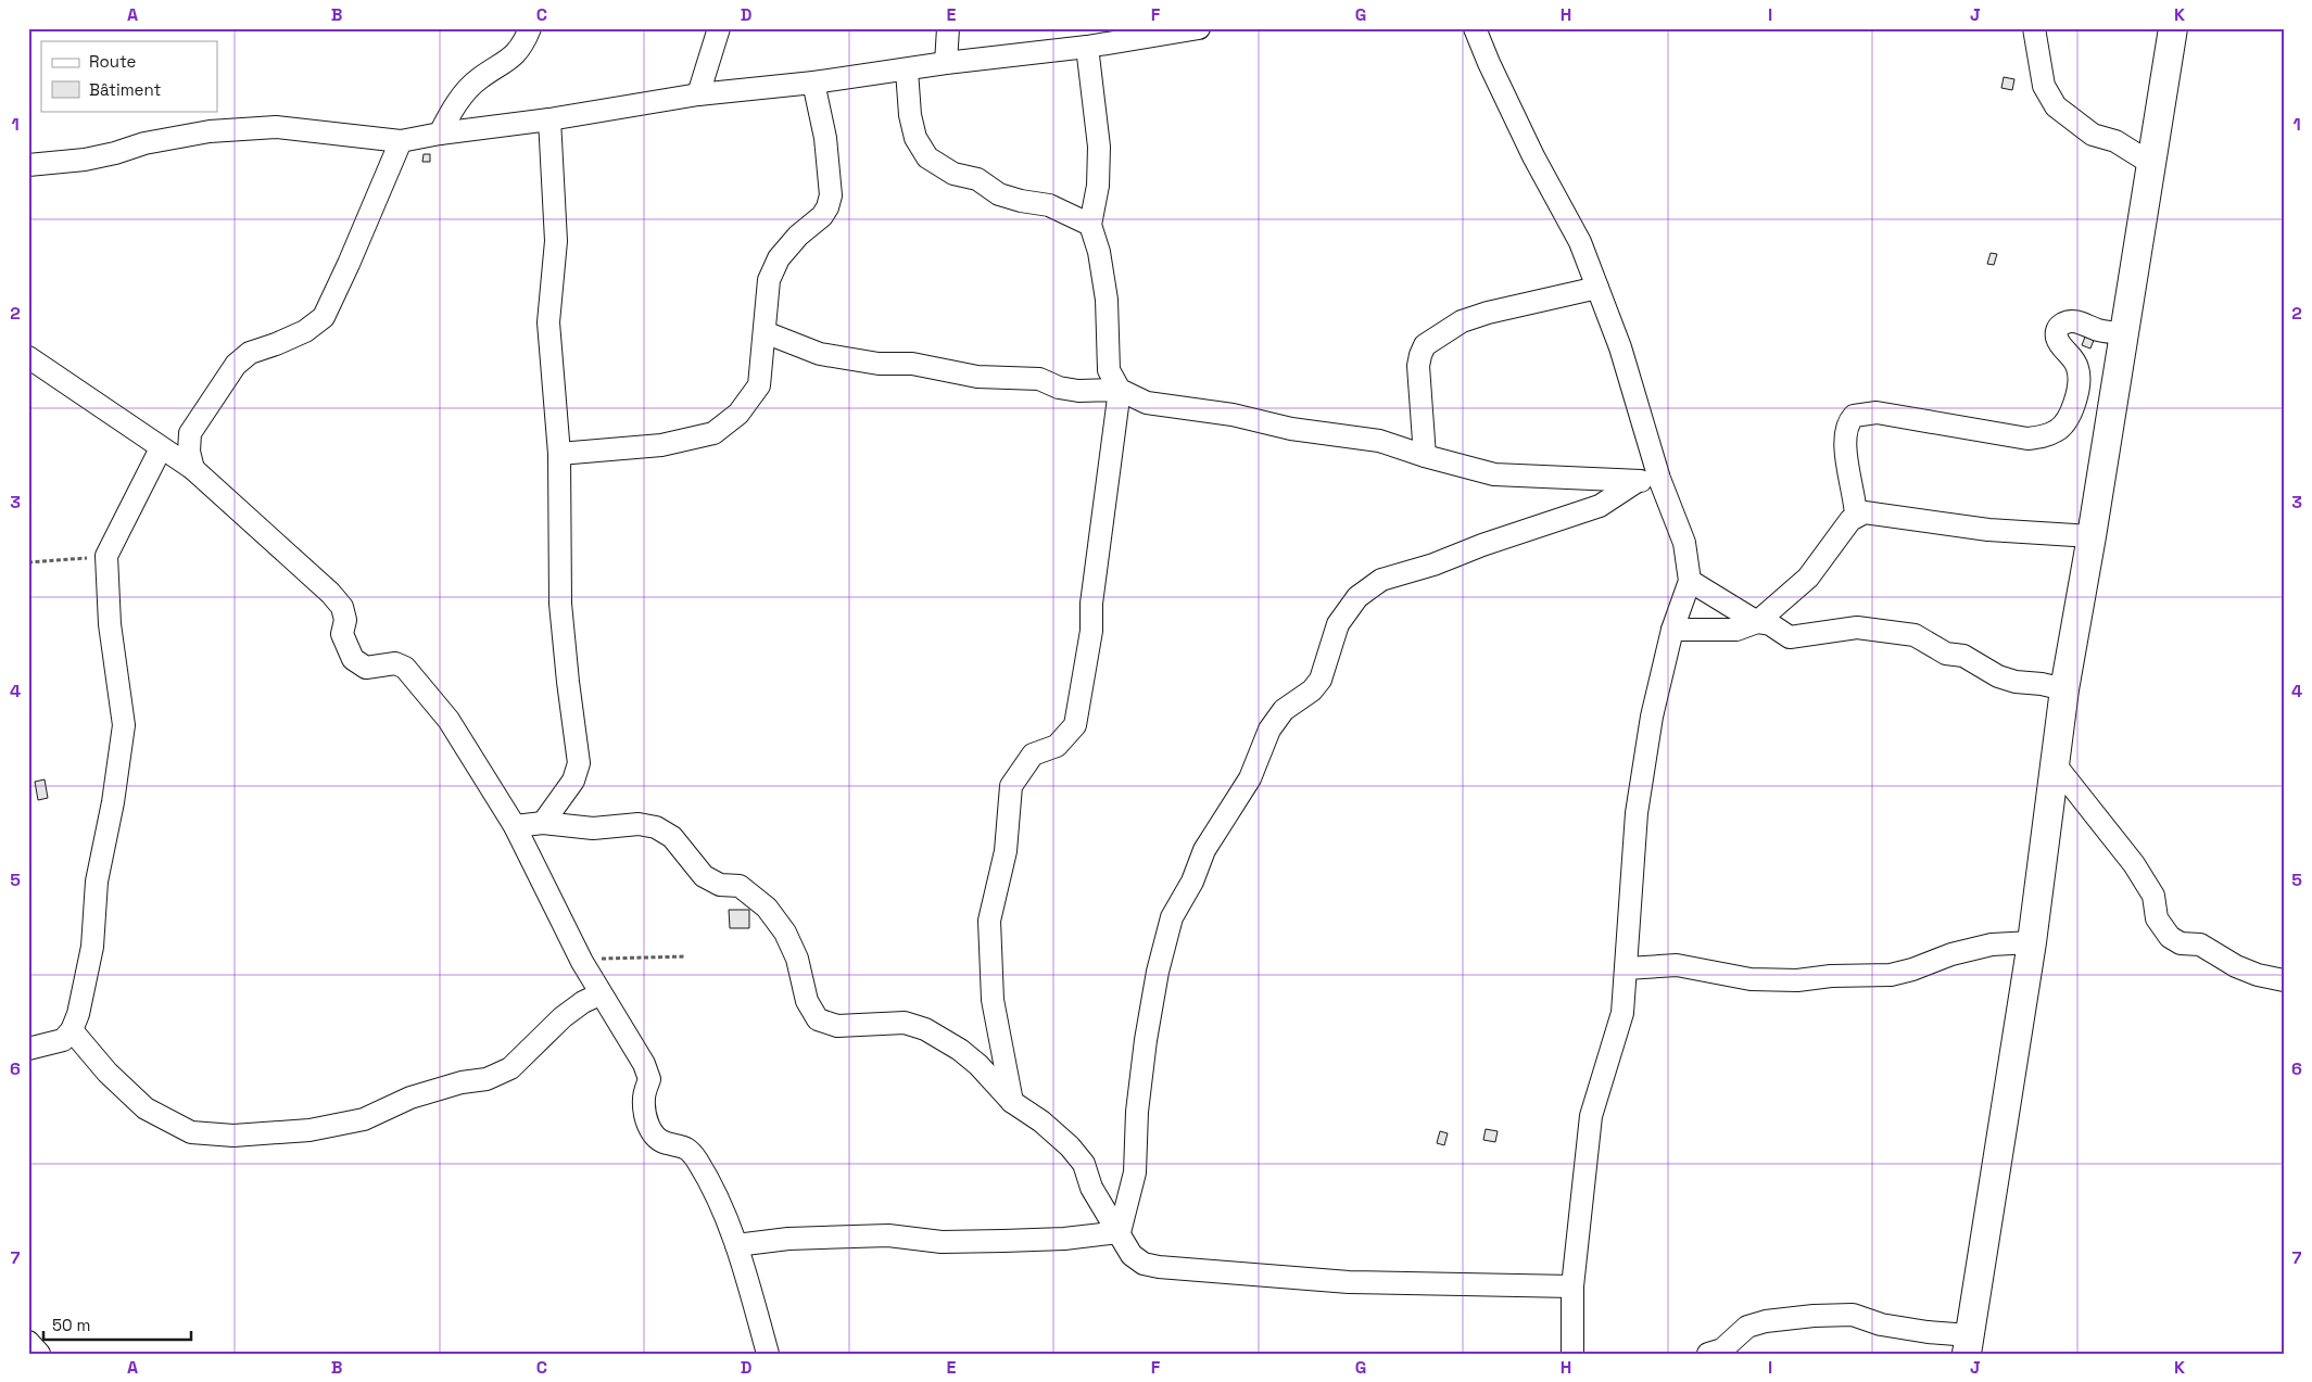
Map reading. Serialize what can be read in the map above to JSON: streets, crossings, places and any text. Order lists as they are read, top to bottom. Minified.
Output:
{"legend":["Route","Bâtiment"],"scale_bar":"50 m","grid":{"columns":["A","B","C","D","E","F","G","H","I","J","K"],"rows":["1","2","3","4","5","6","7"]}}
